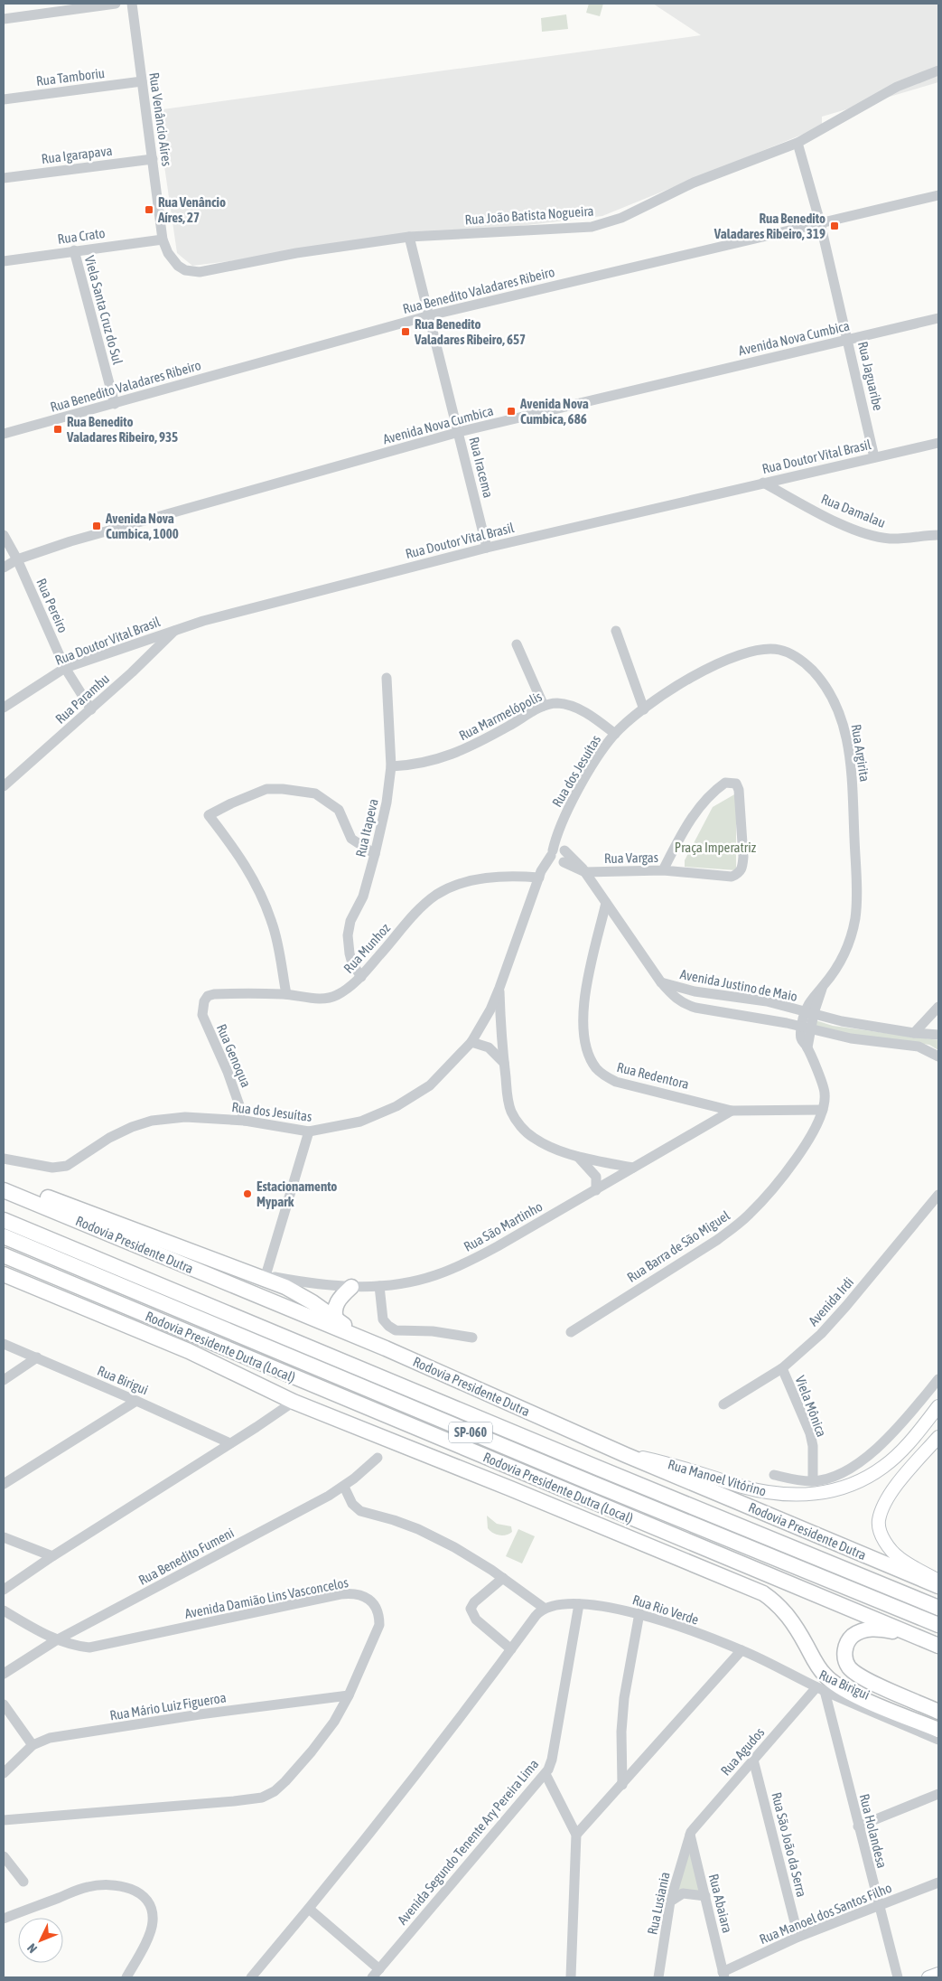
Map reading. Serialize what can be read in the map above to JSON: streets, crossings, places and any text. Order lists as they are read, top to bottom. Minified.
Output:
{"streets":{"highway":["Rodovia Presidente Dutra","Rodovia Presidente Dutra (Local)","SP-060"],"main road":["Rua Manoel Vitórino"],"street":["Rua Tamboriu","Rua Venâncio Aíres","Rua Igarapava","Rua João Batista Nogueira","Rua Crato","Rua Benedito Valadares Ribeiro","Viela Santa Cruz do Sul","Avenida Nova Cumbica","Rua Jaguaribe","Rua Doutor Vital Brasil","Rua Iracema","Rua Damalau","Rua Pereiro","Rua Parambu","Rua Marmelópolis","Rua Argirita","Rua dos Jesuítas","Rua Itapeva","Rua Vargas","Rua Munhoz","Avenida Justino de Maio","Rua Genoqua","Rua Redentora","Rua São Martinho","Rua Barra de São Miguel","Avenida Irdi","Rua Birigui","Viela Mônica","Rua Benedito Fumeni","Avenida Damião Lins Vasconcelos","Rua Rio Verde","Rua Mário Luiz Figueroa","Rua Agudos","Rua Holandesa","Avenida Segundo Tenente Ary Pereira Lima","Rua São João da Serra","Rua Lusiania","Rua Abaiara","Rua Manoel dos Santos Filho"]},"crossings":[["Rua Tamboriu","Rua Venâncio Aíres"],["Rua Venâncio Aíres","Rua Igarapava"],["Rua Venâncio Aíres","Rua João Batista Nogueira"],["Rua Venâncio Aíres","Rua Crato"],["Rua João Batista Nogueira","Rua Crato"],["Rua João Batista Nogueira","Rua Jaguaribe"],["Rua João Batista Nogueira","Rua Iracema"],["Rua Crato","Viela Santa Cruz do Sul"],["Rua Benedito Valadares Ribeiro","Viela Santa Cruz do Sul"],["Rua Benedito Valadares Ribeiro","Rua Jaguaribe"],["Rua Benedito Valadares Ribeiro","Rua Iracema"],["Avenida Nova Cumbica","Rua Jaguaribe"],["Avenida Nova Cumbica","Rua Iracema"],["Avenida Nova Cumbica","Rua Pereiro"],["Rua Jaguaribe","Rua Doutor Vital Brasil"],["Rua Doutor Vital Brasil","Rua Iracema"],["Rua Doutor Vital Brasil","Rua Damalau"],["Rua Doutor Vital Brasil","Rua Pereiro"],["Rua Doutor Vital Brasil","Rua Parambu"],["Rua Pereiro","Rua Parambu"],["Rua Marmelópolis","Rua Argirita"],["Rua Marmelópolis","Rua dos Jesuítas"],["Rua Marmelópolis","Rua Itapeva"],["Rua Argirita","Rua dos Jesuítas"],["Rua Argirita","Avenida Justino de Maio"],["Rua Argirita","Rua Barra de São Miguel"],["Rua dos Jesuítas","Rua Munhoz"],["Rua dos Jesuítas","Rua Genoqua"],["Rua Itapeva","Rua Munhoz"],["Rua Munhoz","Rua Genoqua"],["Avenida Justino de Maio","Rua Barra de São Miguel"],["Rua Redentora","Rua São Martinho"],["Rua Redentora","Rua Barra de São Miguel"],["Rodovia Presidente Dutra","Rua Manoel Vitórino"],["Avenida Irdi","Viela Mônica"],["Rua Birigui","Rua Rio Verde"],["Rua Birigui","Rua Agudos"],["Rua Birigui","Rua Holandesa"],["Rua Benedito Fumeni","Avenida Damião Lins Vasconcelos"],["Avenida Damião Lins Vasconcelos","Rua Mário Luiz Figueroa"],["Rua Rio Verde","Avenida Segundo Tenente Ary Pereira Lima"],["Rua Agudos","Rua Holandesa"],["Rua Agudos","Rua São João da Serra"],["Rua Agudos","Rua Lusiania"],["Rua Agudos","Rua Abaiara"],["Rua Holandesa","Rua Manoel dos Santos Filho"],["Rua São João da Serra","Rua Manoel dos Santos Filho"],["Rua Lusiania","Rua Abaiara"],["Rua Abaiara","Rua Manoel dos Santos Filho"]],"parks":["Praça Imperatriz"],"places":{"transit":["Rua Venâncio Aíres, 27","Rua Benedito Valadares Ribeiro, 319","Rua Benedito Valadares Ribeiro, 657","Avenida Nova Cumbica, 686","Rua Benedito Valadares Ribeiro, 935","Avenida Nova Cumbica, 1000"],"other":["Estacionamento Mypark"]},"north":"bottom left"}
